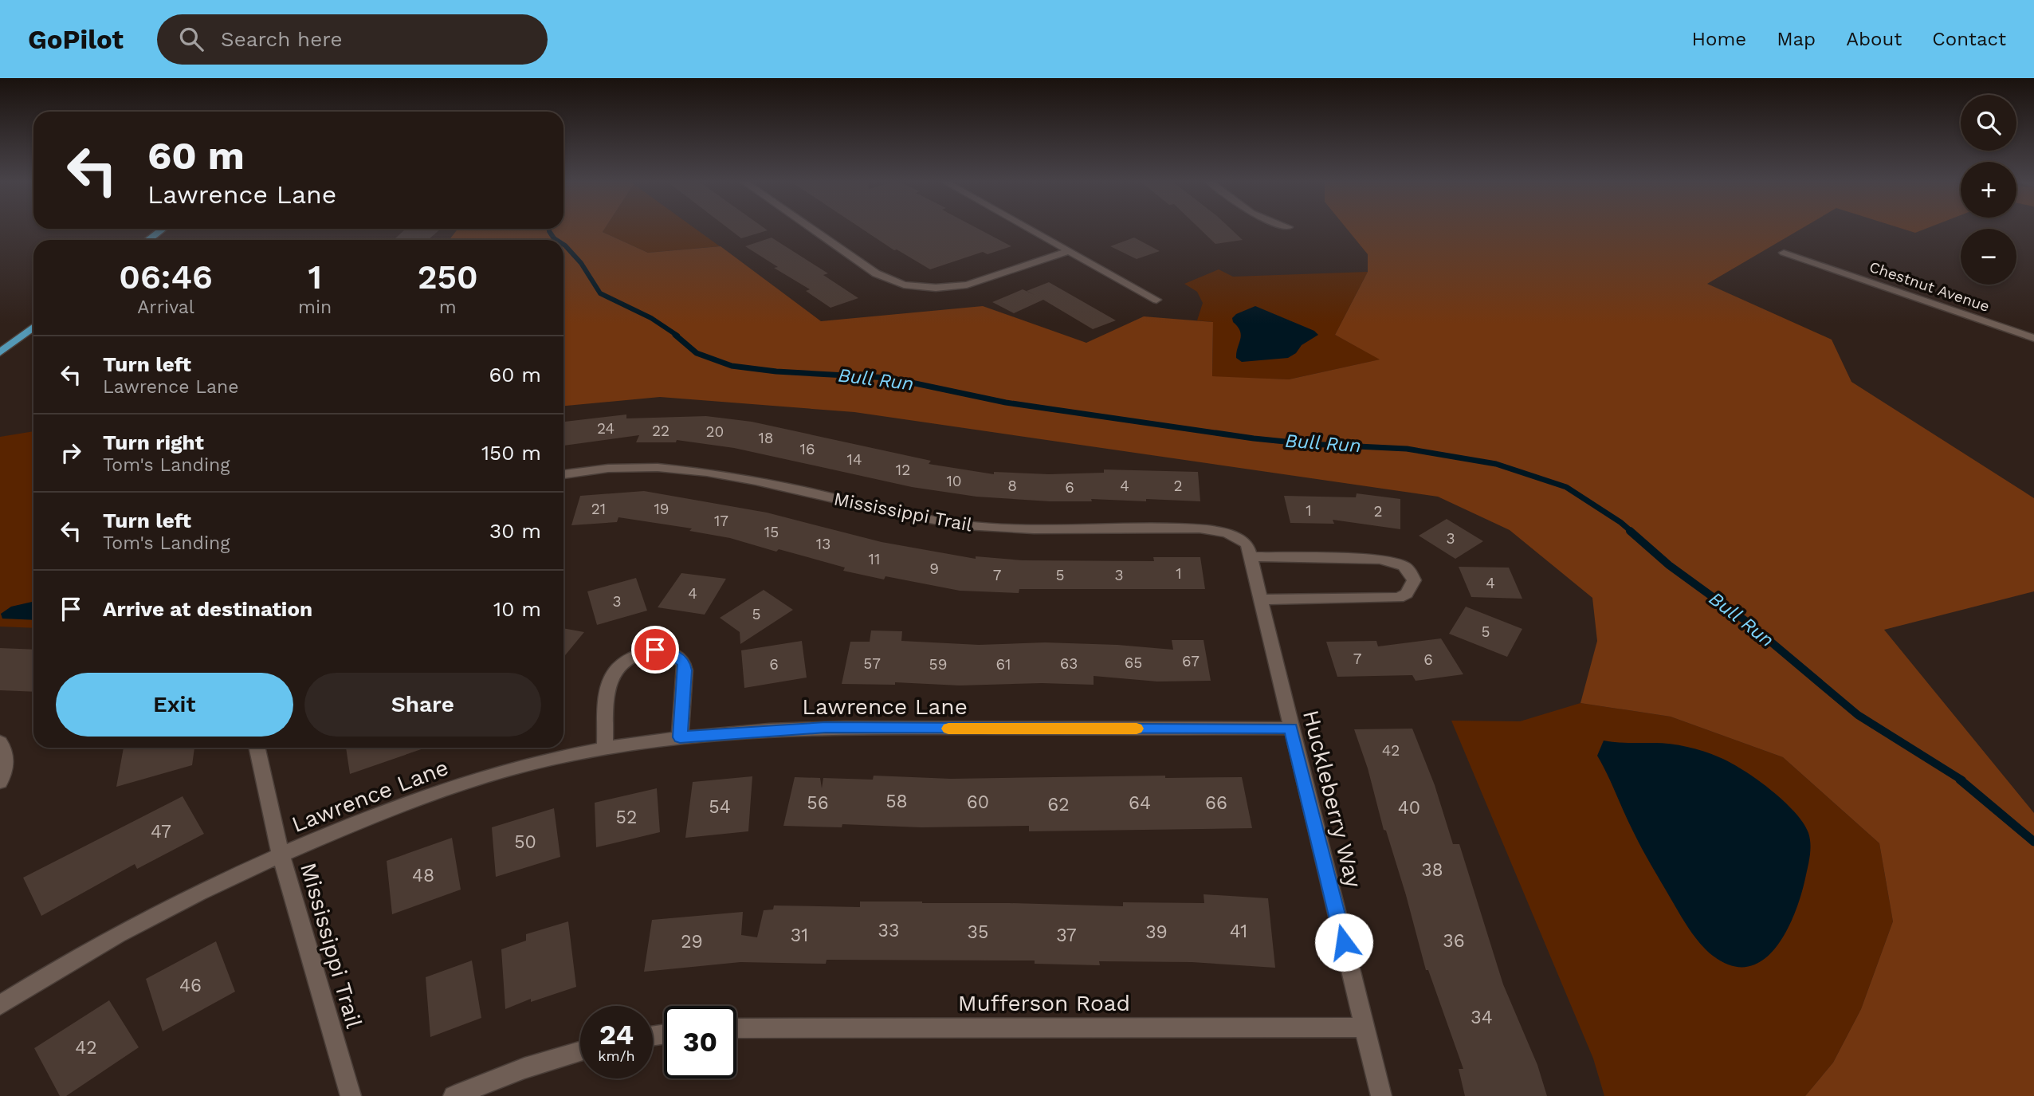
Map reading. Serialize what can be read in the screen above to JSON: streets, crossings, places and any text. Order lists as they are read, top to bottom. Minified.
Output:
{"streets":{"street":["Chestnut Avenue","Mississippi Trail","Lawrence Lane","Huckleberry Way","Mufferson Road"]},"crossings":[["Mississippi Trail","Lawrence Lane"],["Mississippi Trail","Huckleberry Way"],["Lawrence Lane","Huckleberry Way"],["Huckleberry Way","Mufferson Road"]],"water":["Bull Run"],"house_numbers":["24","22","20","18","16","14","12","10","8","4","2","6","21","19","1","2","17","15","3","13","11","9","1","7","5","3","4","4","3","5","5","7","6","67","65","57","63","6","59","61","42","58","60","56","64","66","62","54","40","52","47","50","38","48","33","41","35","39","31","37","36","29","46","34","42"],"page":{"header":"GoPilot","search":"Search here","nav":["Home","Map","About","Contact"],"map_buttons":["+","−"],"turn":["60 m","Lawrence Lane"],"eta":["06:46","Arrival","1","min","250","m"],"list":[{"name":"Turn left","note":"Lawrence Lane","value":"60 m"},{"name":"Turn right","note":"Tom's Landing","value":"150 m"},{"name":"Turn left","note":"Tom's Landing","value":"30 m"},{"name":"Arrive at destination","value":"10 m"}],"buttons":["Exit","Share"],"speed":"24 km/h","limit":"30"}}
